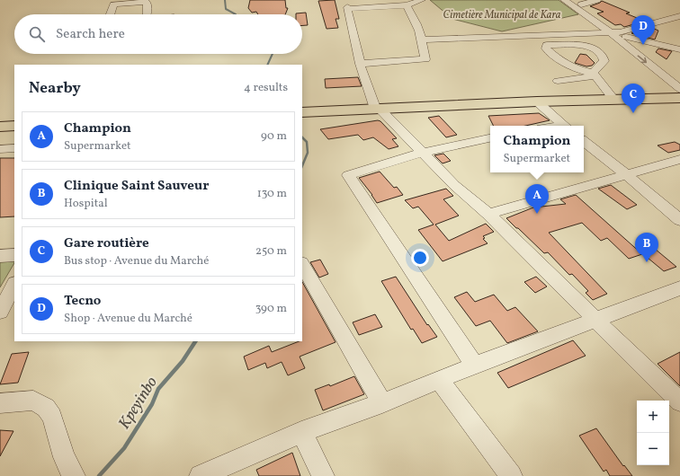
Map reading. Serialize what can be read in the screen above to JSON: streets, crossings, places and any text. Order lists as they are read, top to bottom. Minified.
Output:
{"water":["Kpeyinbo"],"parks":["Cimetière Municipal de Kara"],"page":{"search":"Search here","pins":["D","C","A","B"],"heading":["Nearby","4 results"],"list":[{"mark":"A","name":"Champion","note":"Supermarket","value":"90 m"},{"mark":"B","name":"Clinique Saint Sauveur","note":"Hospital","value":"130 m"},{"mark":"C","name":"Gare routière","note":"Bus stop · Avenue du Marché","value":"250 m"},{"mark":"D","name":"Tecno","note":"Shop · Avenue du Marché","value":"390 m"}],"popup":["Champion","Supermarket"],"map_buttons":["+","−"]}}
